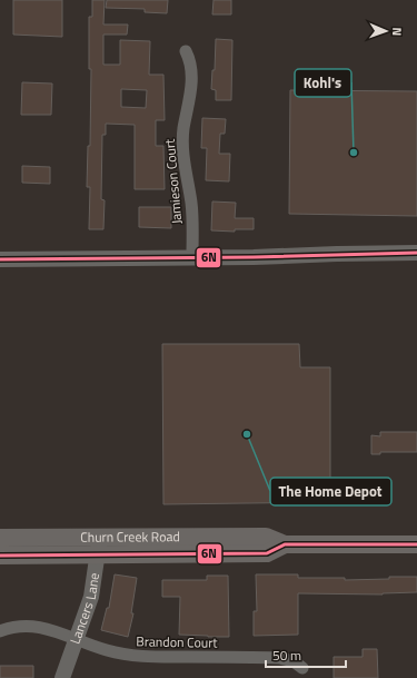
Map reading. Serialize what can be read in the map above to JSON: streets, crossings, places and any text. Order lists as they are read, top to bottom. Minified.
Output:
{"streets":{"main road":["Churn Creek Road"],"street":["Jamieson Court","Lancers Lane","Brandon Court"]},"crossings":[["Churn Creek Road","Lancers Lane"],["Lancers Lane","Brandon Court"]],"places":["Kohl's","The Home Depot"],"lines":["transit line 6N"],"scale_bar":"50 m","north":"right"}
